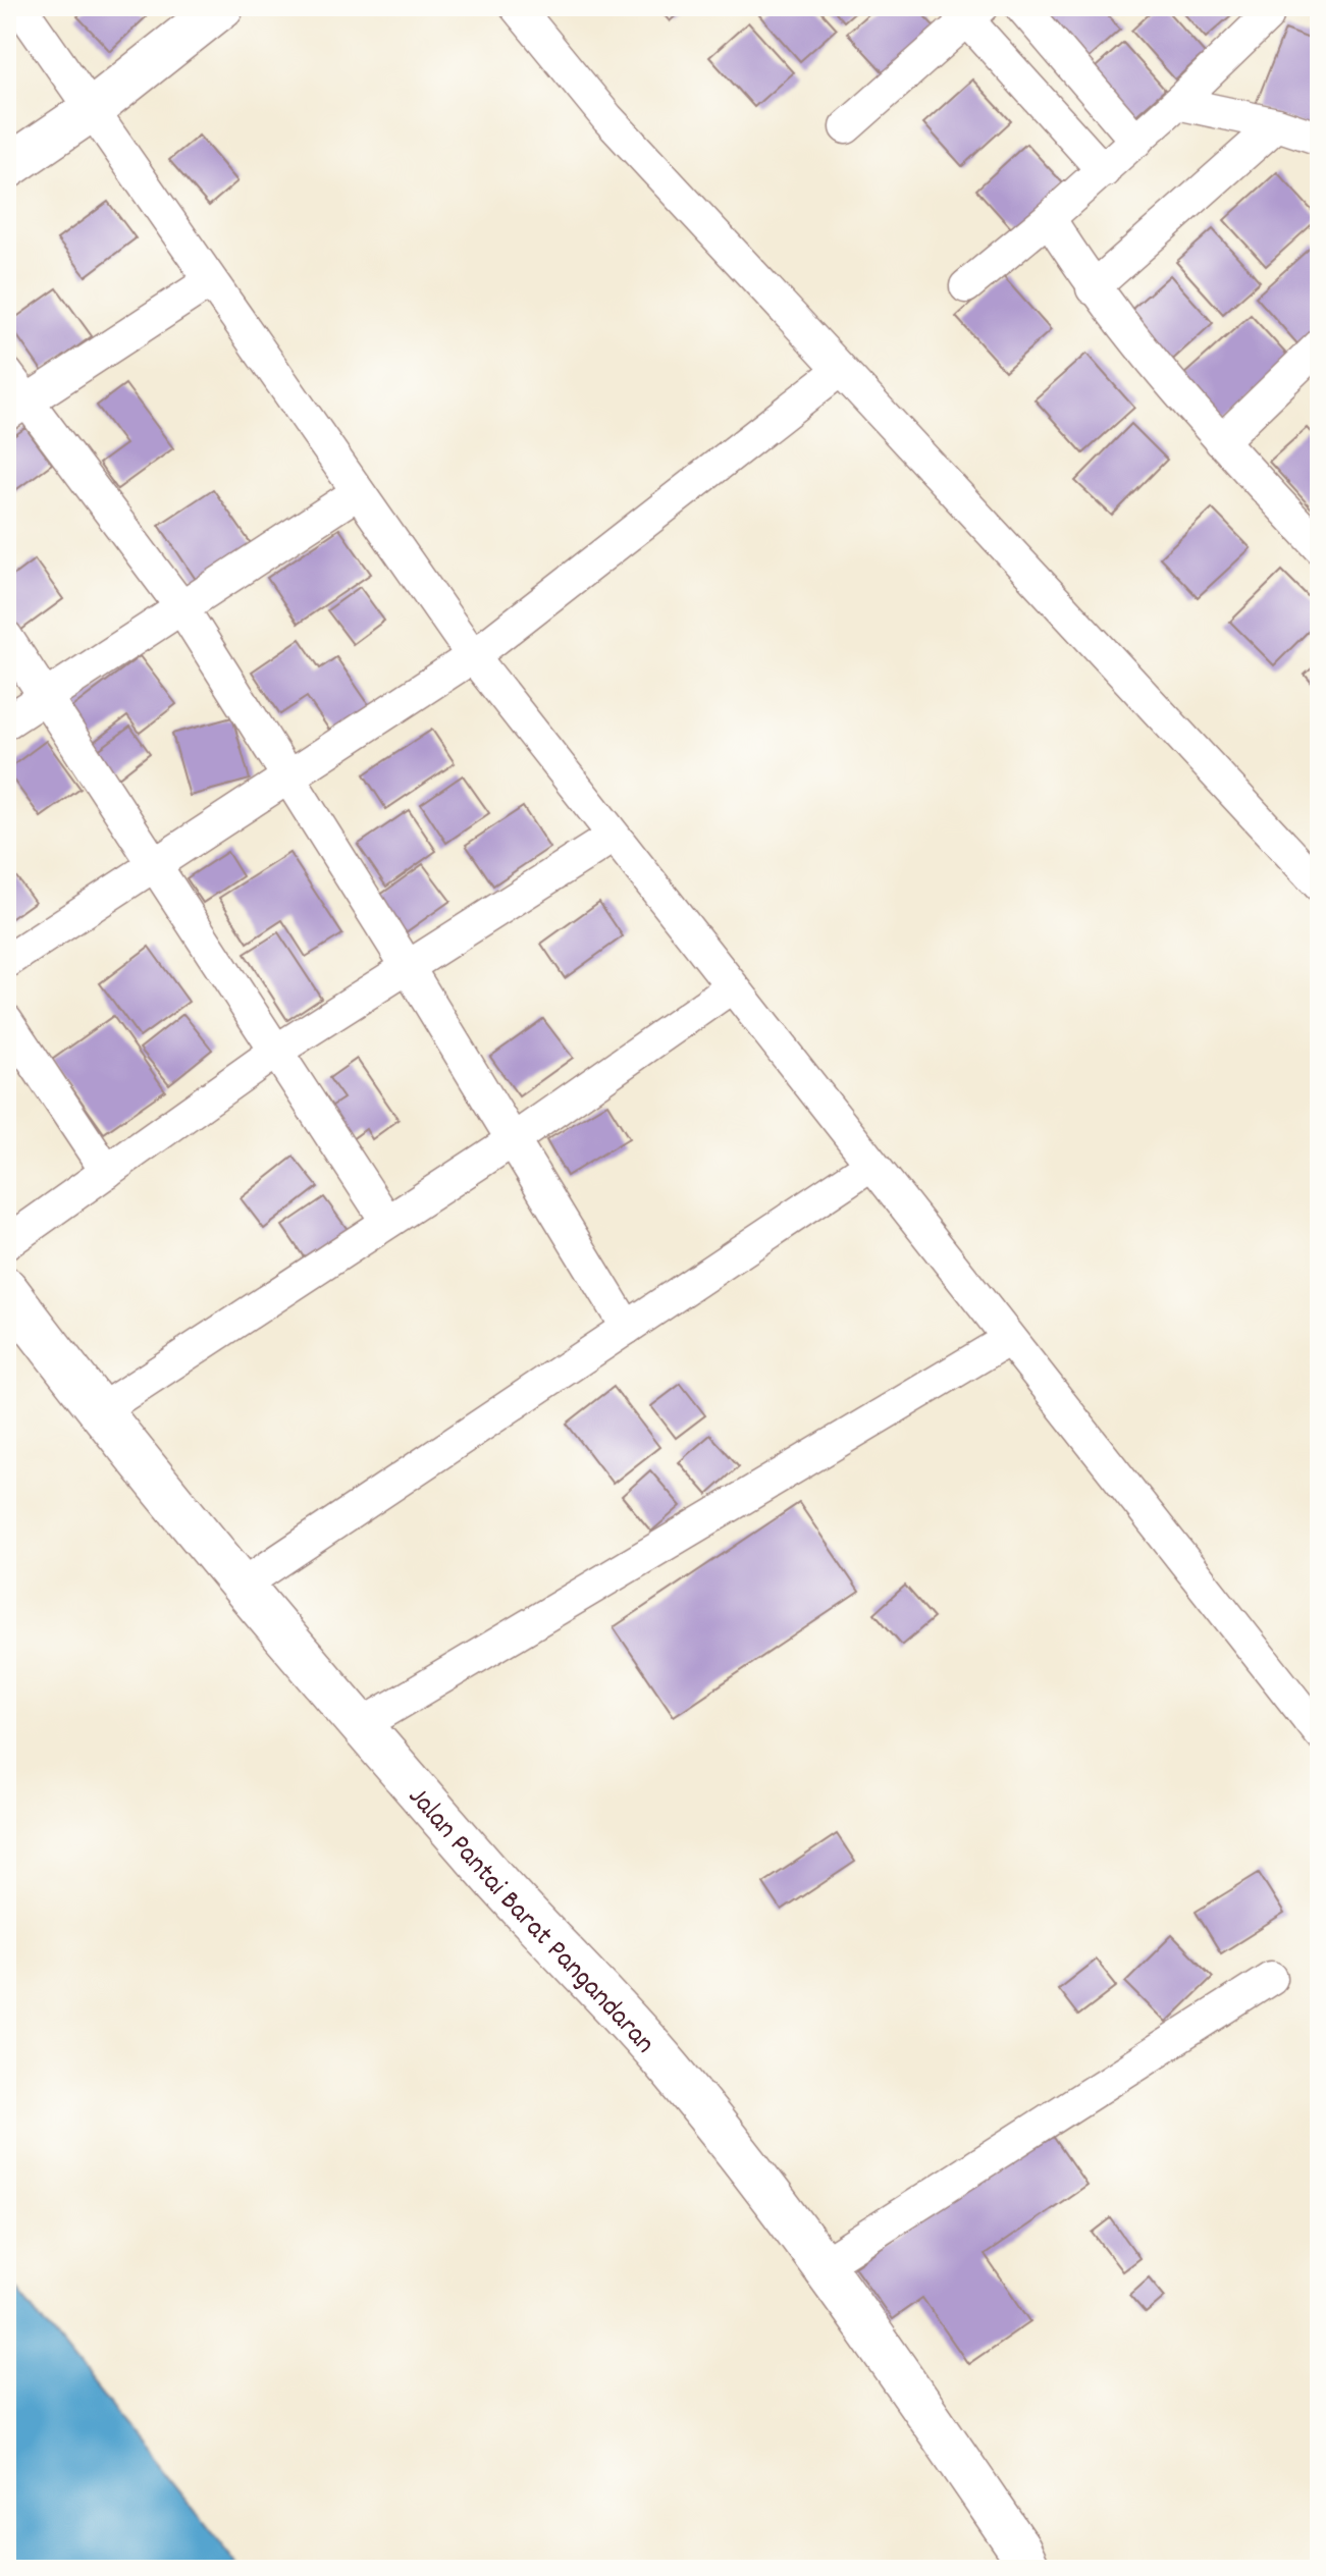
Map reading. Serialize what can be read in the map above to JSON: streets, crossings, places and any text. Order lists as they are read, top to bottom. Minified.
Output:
{"streets":{"street":["Jalan Pantai Barat Pangandaran"]}}
